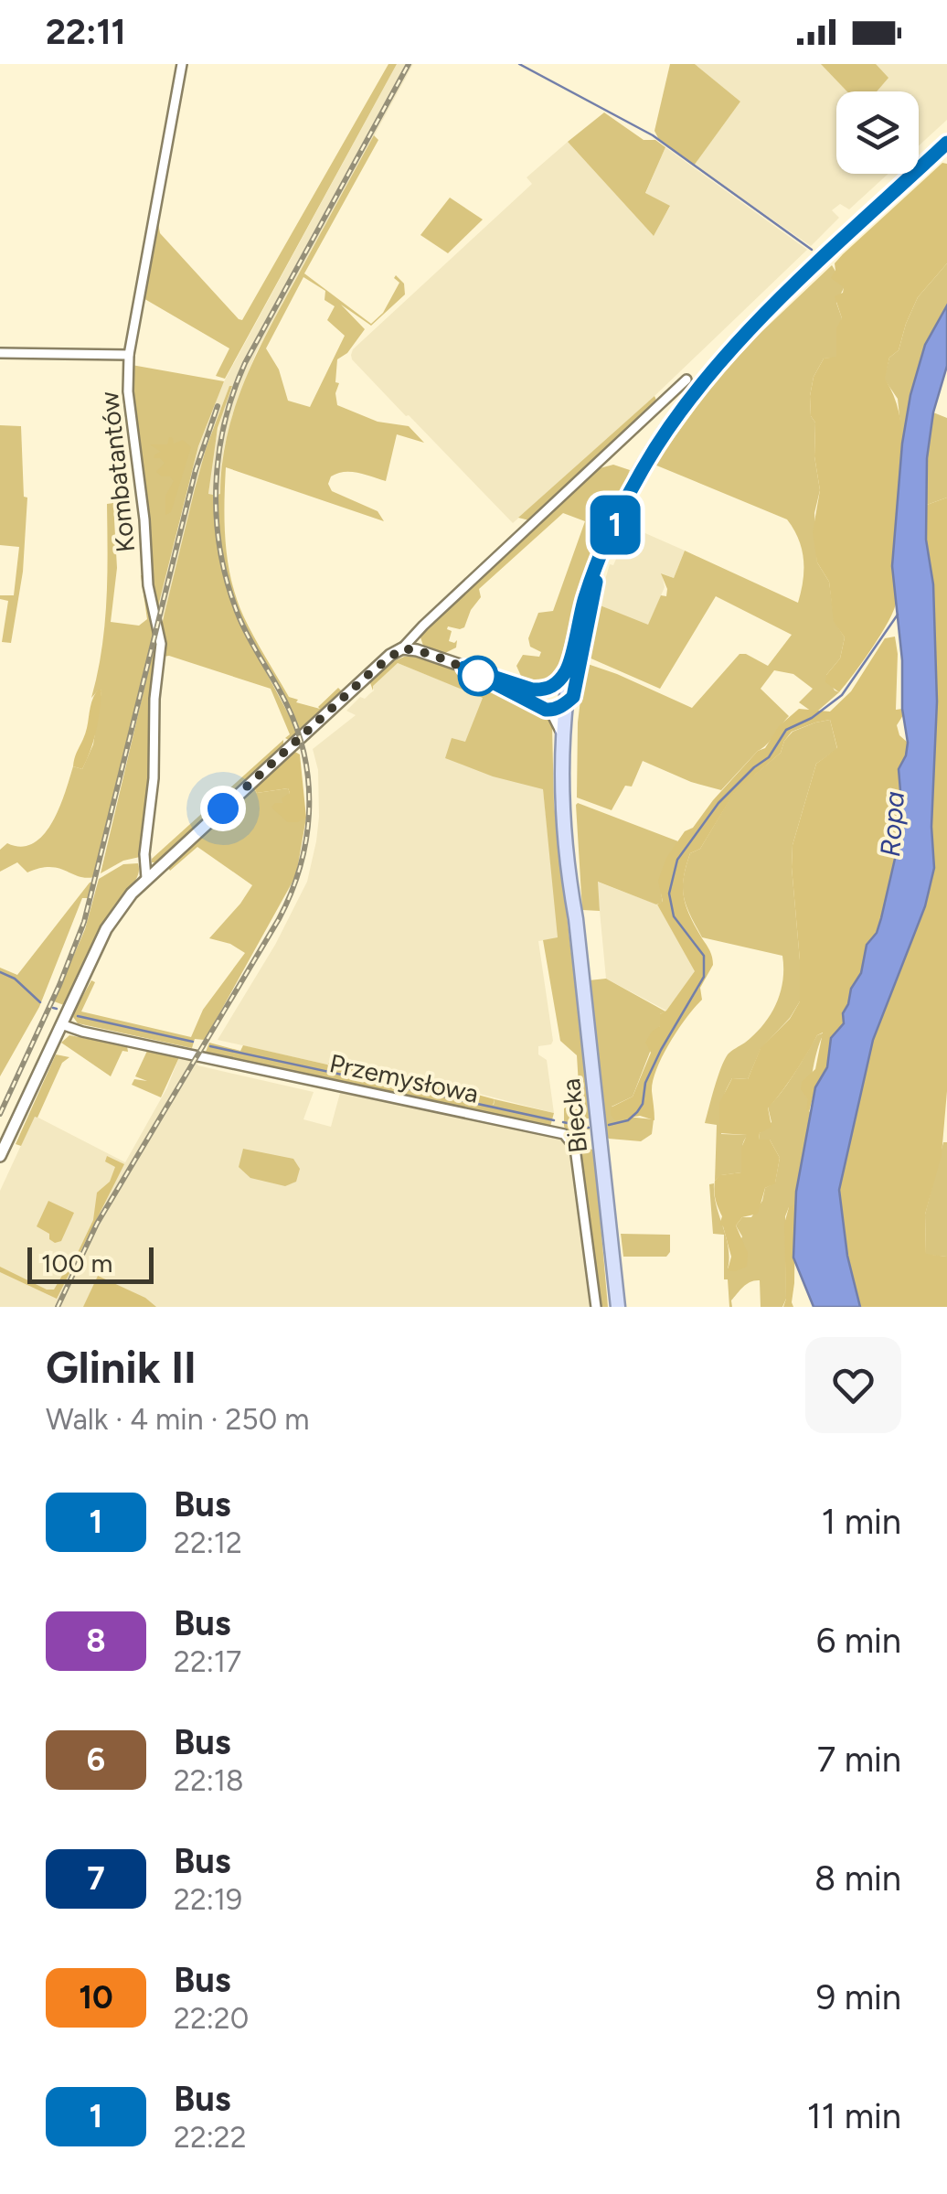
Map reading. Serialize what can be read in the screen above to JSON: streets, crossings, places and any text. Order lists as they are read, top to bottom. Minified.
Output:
{"streets":{"main road":["Biecka"],"street":["Kombatantów","Przemysłowa"]},"water":["Ropa"],"lines":["bus line 1"],"scale_bar":"100 m","page":{"status":"22:11","on_map":"1","scale":"100 m","heading":["Glinik II","Walk · 4 min · 250 m"],"list":[{"mark":"1","name":"Bus","note":"22:12","value":"1 min"},{"mark":"8","name":"Bus","note":"22:17","value":"6 min"},{"mark":"6","name":"Bus","note":"22:18","value":"7 min"},{"mark":"7","name":"Bus","note":"22:19","value":"8 min"},{"mark":"10","name":"Bus","note":"22:20","value":"9 min"},{"mark":"1","name":"Bus","note":"22:22","value":"11 min"}]}}
